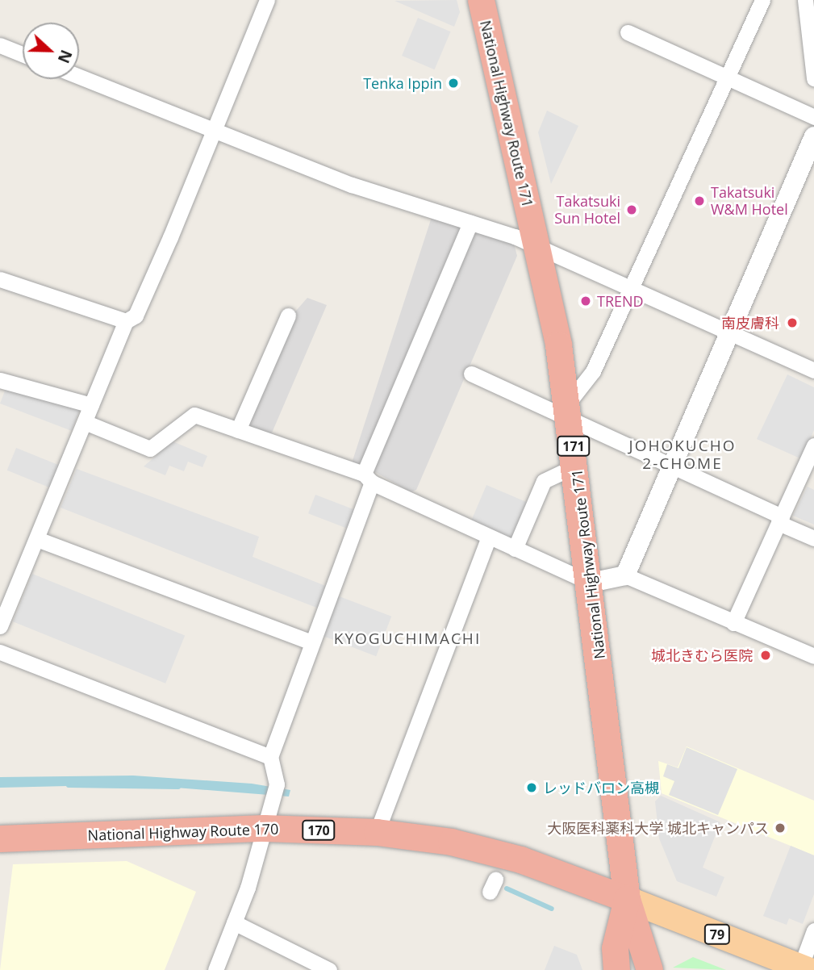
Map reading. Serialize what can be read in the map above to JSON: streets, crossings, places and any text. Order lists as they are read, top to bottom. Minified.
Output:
{"streets":{"highway":["National Highway Route 171","171","170","National Highway Route 170"],"main road":["79"]},"crossings":[["National Highway Route 171","National Highway Route 170"],["National Highway Route 171","79"],["National Highway Route 170","79"]],"districts":["JOHOKUCHO 2-CHOME","KYOGUCHIMACHI"],"places":["Tenka Ippin","Takatsuki W&M Hotel","Takatsuki Sun Hotel","TREND","南皮膚科","城北きむら医院","レッドバロン高槻","大阪医科薬科大学 城北キャンパス"],"north":"right"}
